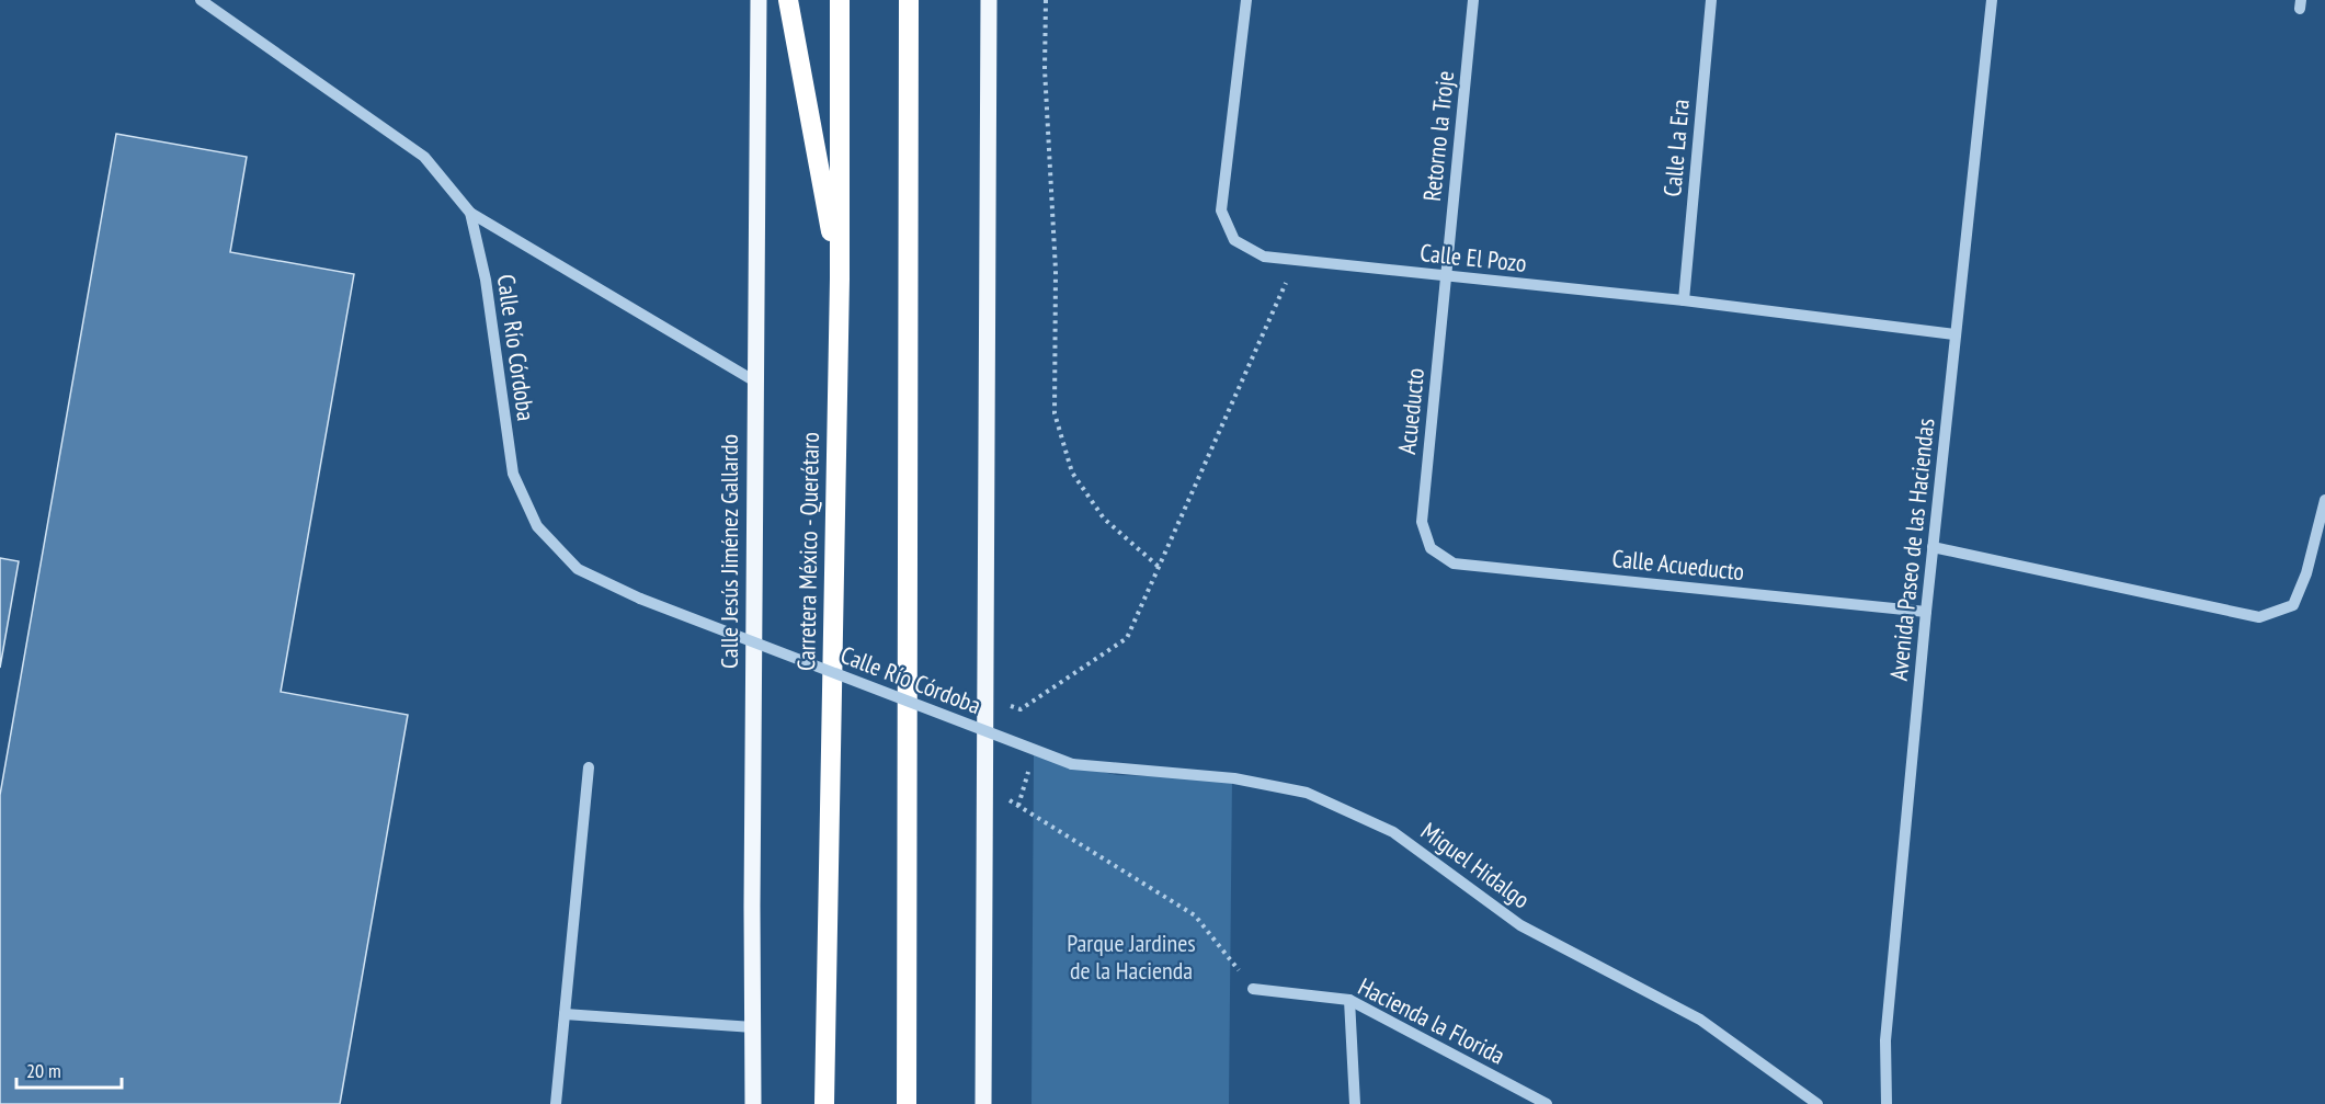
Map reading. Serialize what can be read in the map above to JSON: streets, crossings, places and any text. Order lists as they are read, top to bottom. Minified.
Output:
{"streets":{"highway":["Carretera México - Querétaro"],"main road":["Calle Jesús Jiménez Gallardo"],"street":["Retorno la Troje","Calle La Era","Calle El Pozo","Calle Río Córdoba","Acueducto","Avenida Paseo de las Haciendas","Calle Acueducto","Miguel Hidalgo","Hacienda la Florida"]},"crossings":[["Retorno la Troje","Calle El Pozo"],["Retorno la Troje","Acueducto"],["Calle La Era","Calle El Pozo"],["Calle El Pozo","Acueducto"],["Calle El Pozo","Avenida Paseo de las Haciendas"],["Calle Río Córdoba","Calle Jesús Jiménez Gallardo"],["Calle Río Córdoba","Miguel Hidalgo"],["Acueducto","Calle Acueducto"],["Avenida Paseo de las Haciendas","Calle Acueducto"]],"parks":["Parque Jardines de la Hacienda"],"scale_bar":"20 m"}
